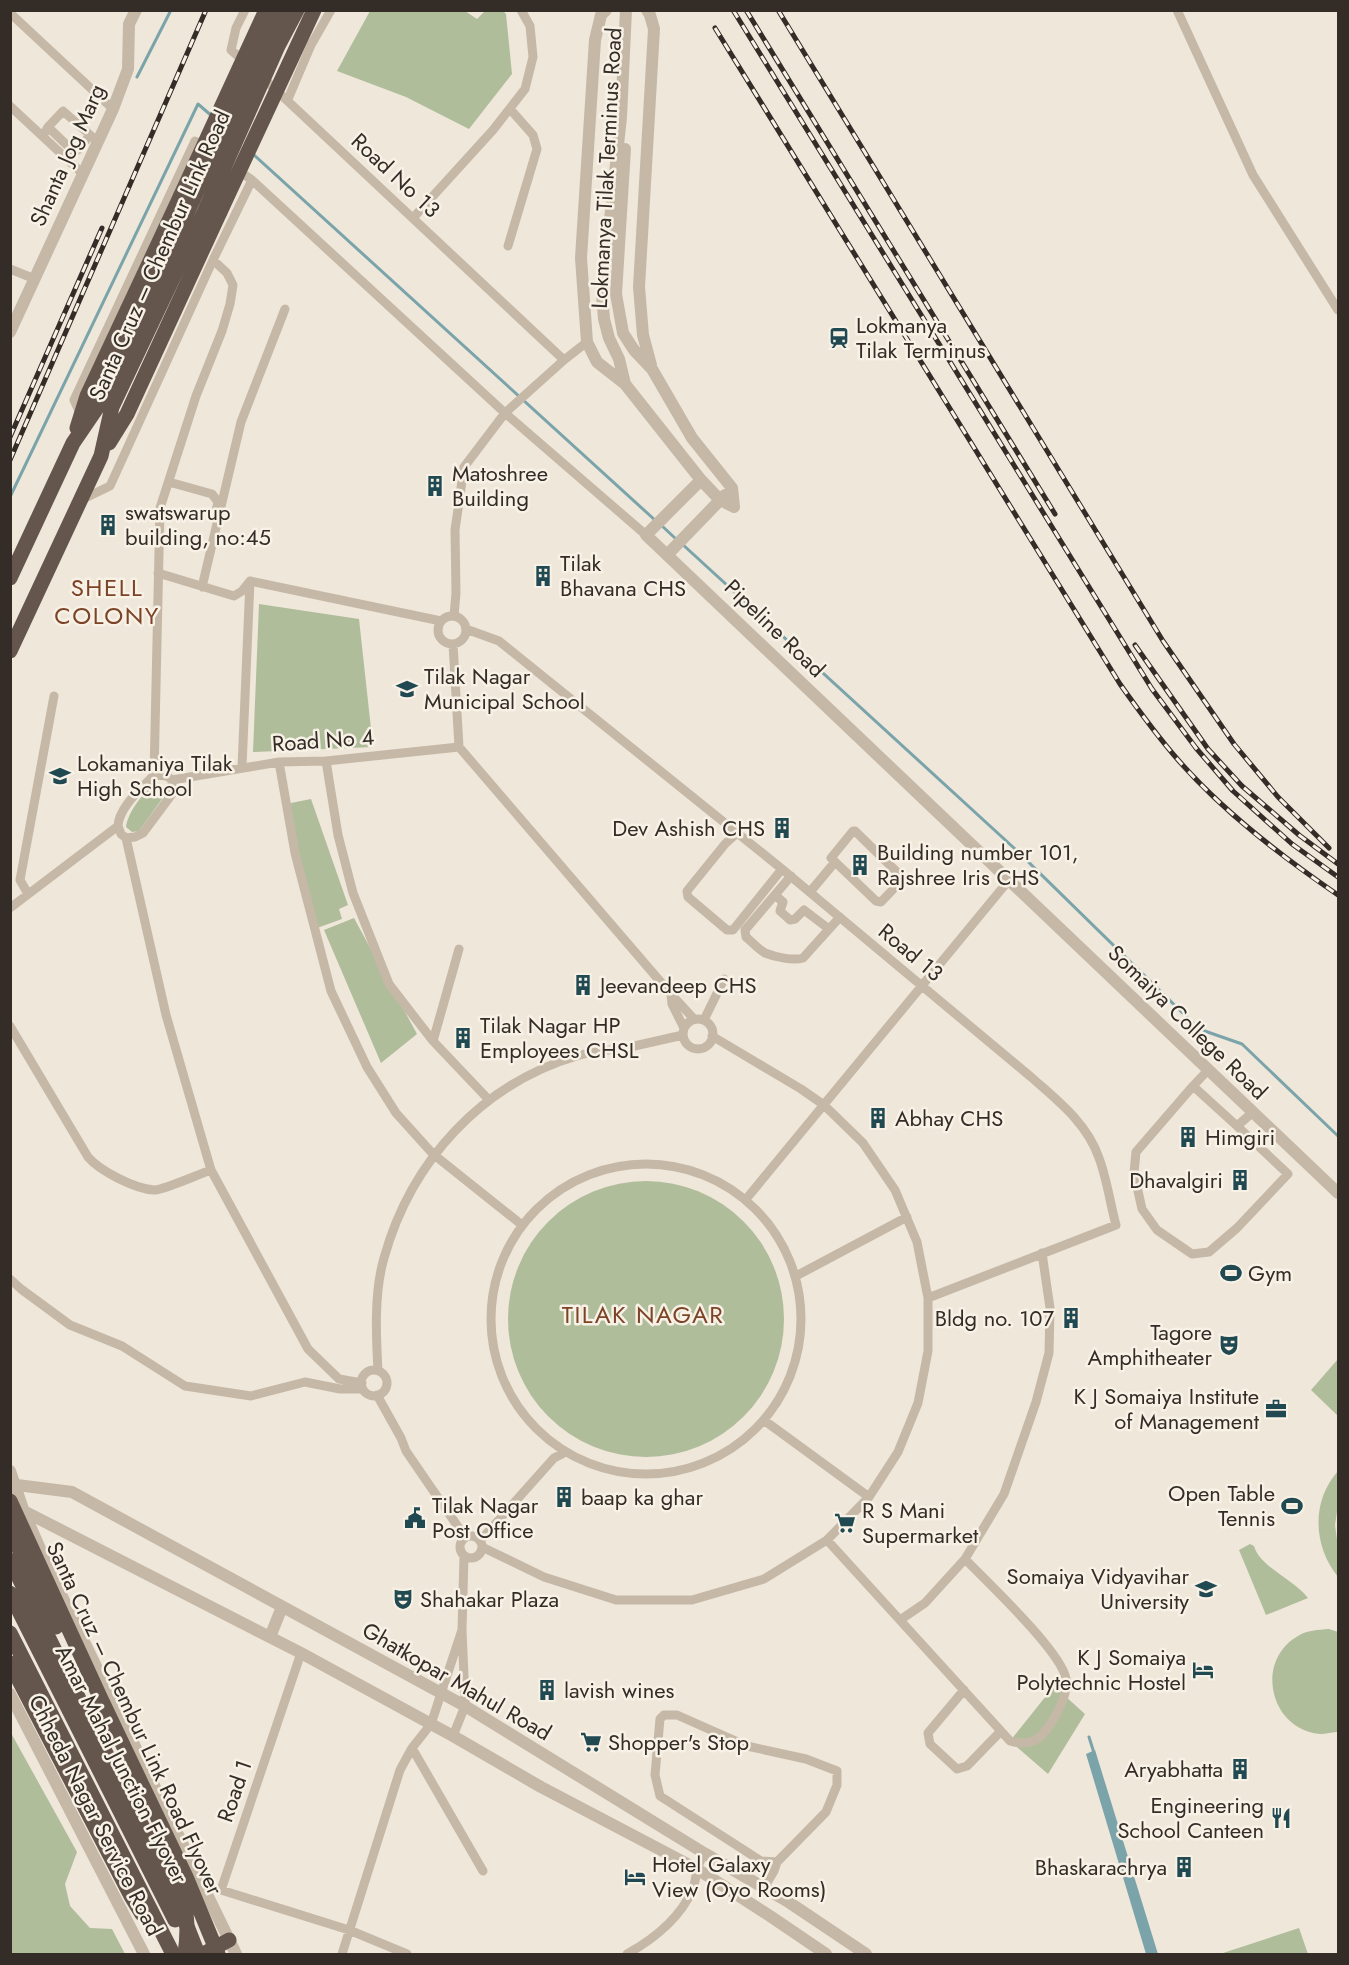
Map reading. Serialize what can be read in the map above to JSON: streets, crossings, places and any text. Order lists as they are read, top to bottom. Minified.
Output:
{"streets":{"highway":["Santa Cruz – Chembur Link Road","Santa Cruz – Chembur Link Road Flyover","Amar Mahal Junction Flyover"],"street":["Shanta Jog Marg","Lokmanya Tilak Terminus Road","Road No 13","Pipeline Road","Road No 4","Road 13","Somaiya College Road","Ghatkopar Mahul Road","Road 1","Chheda Nagar Service Road"]},"crossings":[["Pipeline Road","Somaiya College Road"]],"districts":["SHELL COLONY","TILAK NAGAR"],"places":{"station":["Lokmanya Tilak Terminus"],"building":["Matoshree Building","swatswarup building, no:45","Tilak Bhavana CHS","Dev Ashish CHS","Building number 101, Rajshree Iris CHS","Jeevandeep CHS","Tilak Nagar HP Employees CHSL","Abhay CHS","Himgiri","Dhavalgiri","Bldg no. 107","baap ka ghar","lavish wines","Aryabhatta","Bhaskarachrya"],"school or university":["Tilak Nagar Municipal School","Lokamaniya Tilak High School","Somaiya Vidyavihar University"],"sports":["Gym","Open Table Tennis"],"theatre":["Tagore Amphitheater","Shahakar Plaza"],"office":["K J Somaiya Institute of Management"],"public building":["Tilak Nagar Post Office"],"supermarket":["R S Mani Supermarket","Shopper's Stop"],"hotel":["K J Somaiya Polytechnic Hostel","Hotel Galaxy View (Oyo Rooms)"],"restaurant":["Engineering School Canteen"]}}
